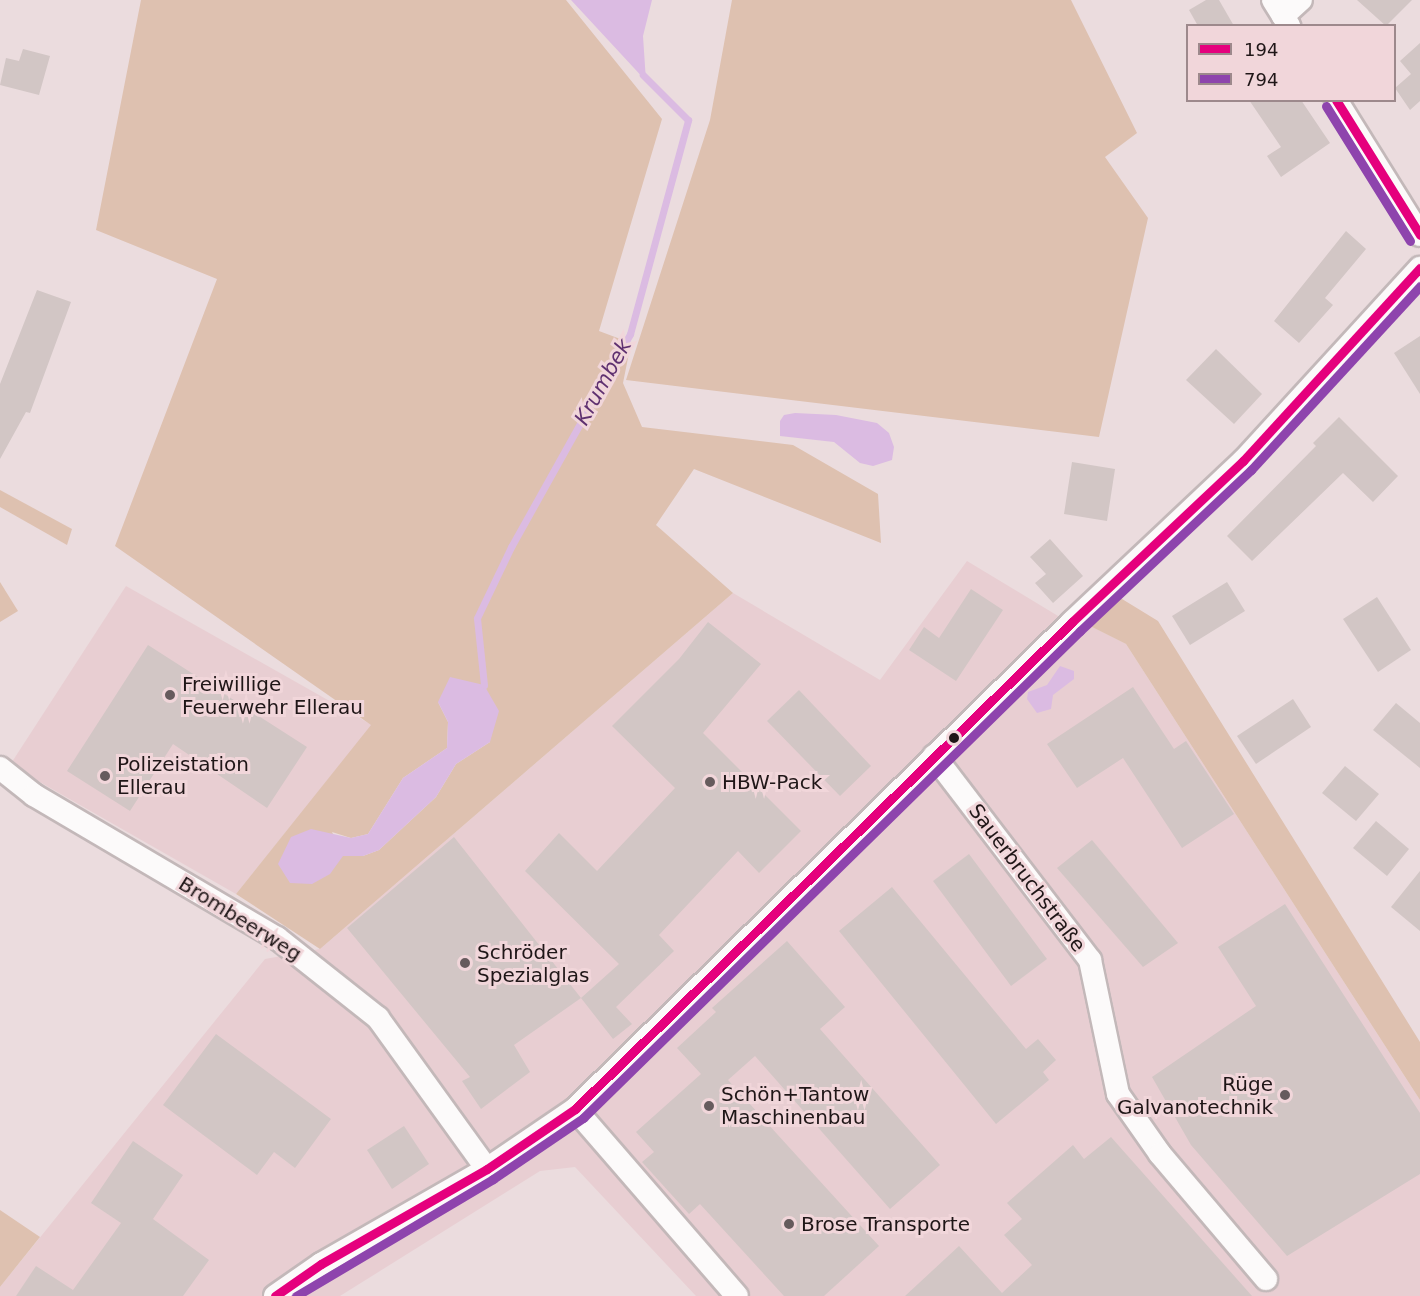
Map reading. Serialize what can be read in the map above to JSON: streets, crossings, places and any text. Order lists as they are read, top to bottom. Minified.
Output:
{"streets":{"street":["Sauerbruchstraße","Brombeerweg"]},"water":["Krumbek"],"places":["Freiwillige Feuerwehr Ellerau","Polizeistation Ellerau","HBW-Pack","Schröder Spezialglas","Rüge Galvanotechnik","Schön+Tantow Maschinenbau","Brose Transporte"],"lines":["transit line 194","transit line 794"],"legend":["194","794"]}
